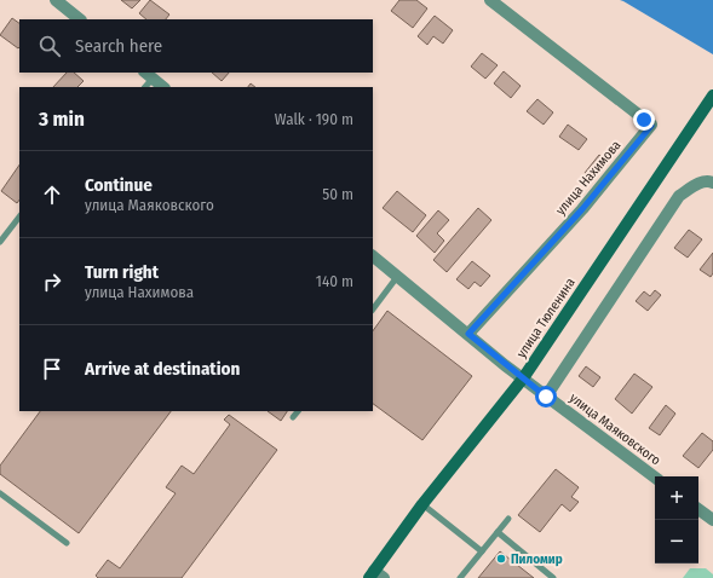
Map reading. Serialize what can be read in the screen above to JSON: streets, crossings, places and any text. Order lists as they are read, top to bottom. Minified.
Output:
{"streets":{"main road":["улица Тюленина"],"street":["улица Нахимова","улица Маяковского"]},"crossings":[["улица Нахимова","улица Маяковского"],["улица Тюленина","улица Маяковского"]],"places":["Пиломир"],"page":{"search":"Search here","heading":["3 min","Walk · 190 m"],"list":[["Continue","улица Маяковского","50 m"],["Turn right","улица Нахимова","140 m"],"Arrive at destination"],"map_buttons":["+","−"]}}
